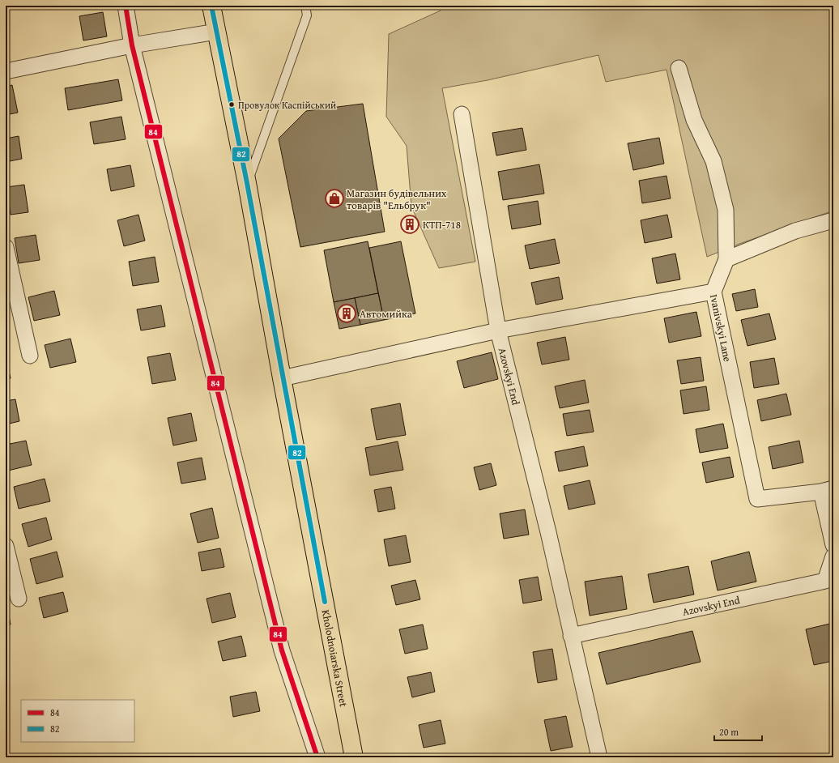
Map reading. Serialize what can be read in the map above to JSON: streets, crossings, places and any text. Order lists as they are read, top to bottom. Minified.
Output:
{"streets":{"main road":["Kholodnoiarska Street"],"street":["Ivanivskyi Lane","Azovskyi End"]},"places":{"other":["Провулок Каспійський"],"shop":["Магазин будівельних товарів \"Ельбрук\""],"building":["КТП-718","Автомийка"]},"lines":["transit line 84","transit line 82"],"legend":["84","82"],"scale_bar":"20 m"}
